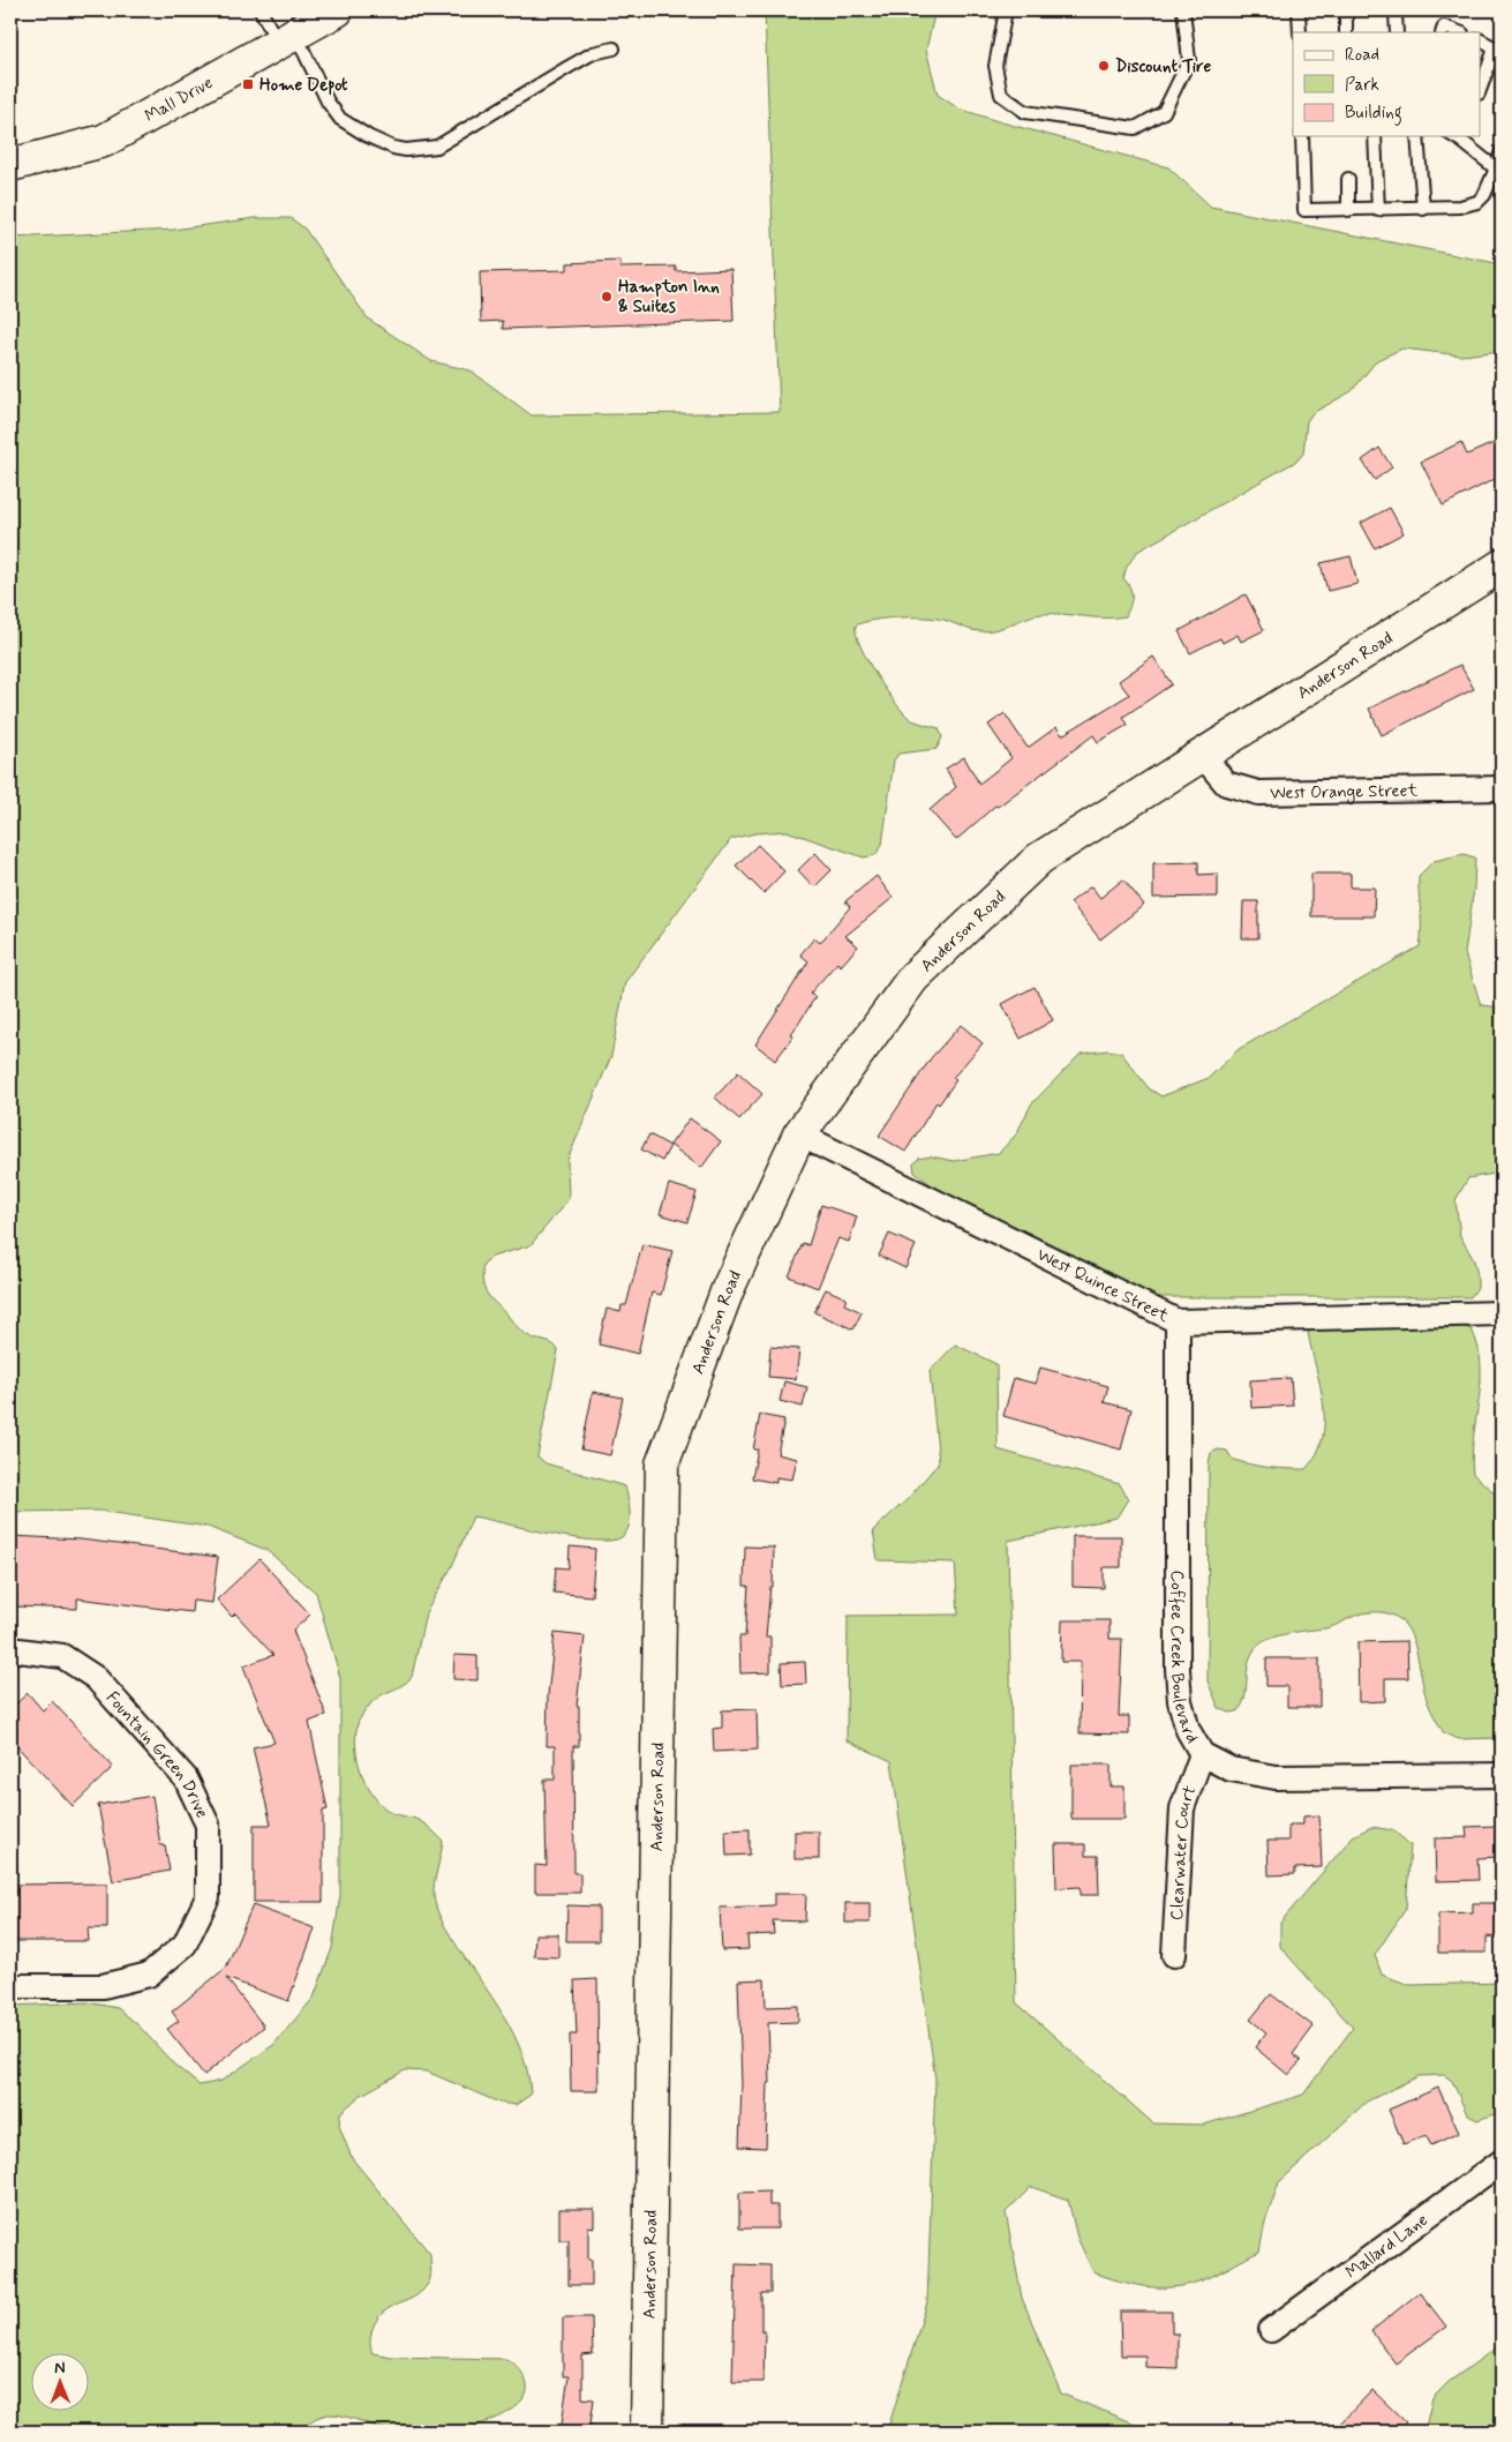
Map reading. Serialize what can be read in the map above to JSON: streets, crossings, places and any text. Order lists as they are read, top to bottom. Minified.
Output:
{"streets":{"street":["Mall Drive","Anderson Road","West Orange Street","West Quince Street","Coffee Creek Boulevard","Fountain Green Drive","Clearwater Court","Mallard Lane"]},"crossings":[["Anderson Road","West Orange Street"],["Anderson Road","West Quince Street"],["West Quince Street","Coffee Creek Boulevard"],["Coffee Creek Boulevard","Clearwater Court"]],"places":{"other":["Discount Tire","Hampton Inn & Suites"],"transit":["Home Depot"]},"legend":["Road","Park","Building"],"north":"top"}
